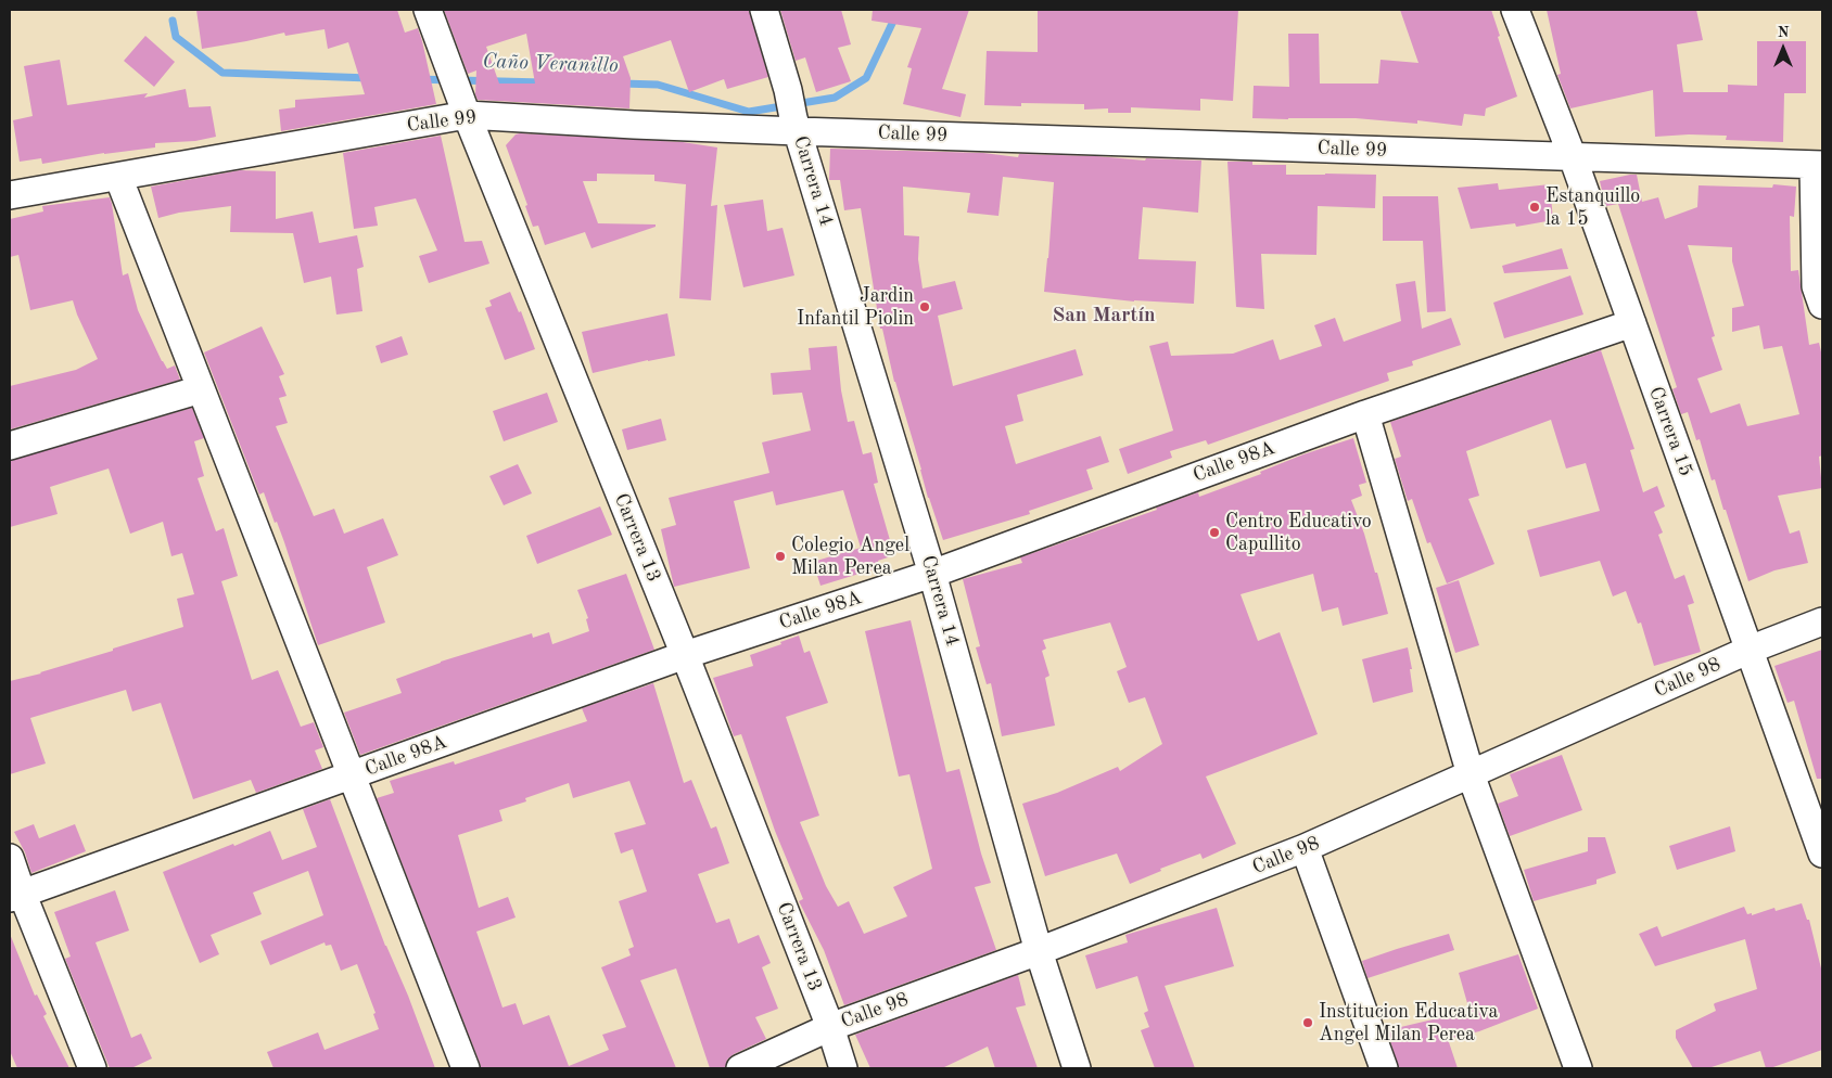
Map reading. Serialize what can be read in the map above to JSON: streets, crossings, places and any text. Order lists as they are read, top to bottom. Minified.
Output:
{"streets":{"street":["Calle 99","Carrera 14","Carrera 15","Calle 98A","Carrera 13","Calle 98"]},"crossings":[["Calle 99","Carrera 14"],["Calle 99","Carrera 15"],["Calle 99","Carrera 13"],["Carrera 14","Calle 98A"],["Carrera 14","Calle 98"],["Carrera 15","Calle 98A"],["Carrera 15","Calle 98"],["Calle 98A","Carrera 13"],["Carrera 13","Calle 98"]],"districts":["San Martín"],"water":["Caño Veranillo"],"places":["Estanquillo la 15","Jardin Infantil Piolin","Centro Educativo Capullito","Colegio Angel Milan Perea","Institucion Educativa Angel Milan Perea"],"north":"top"}
